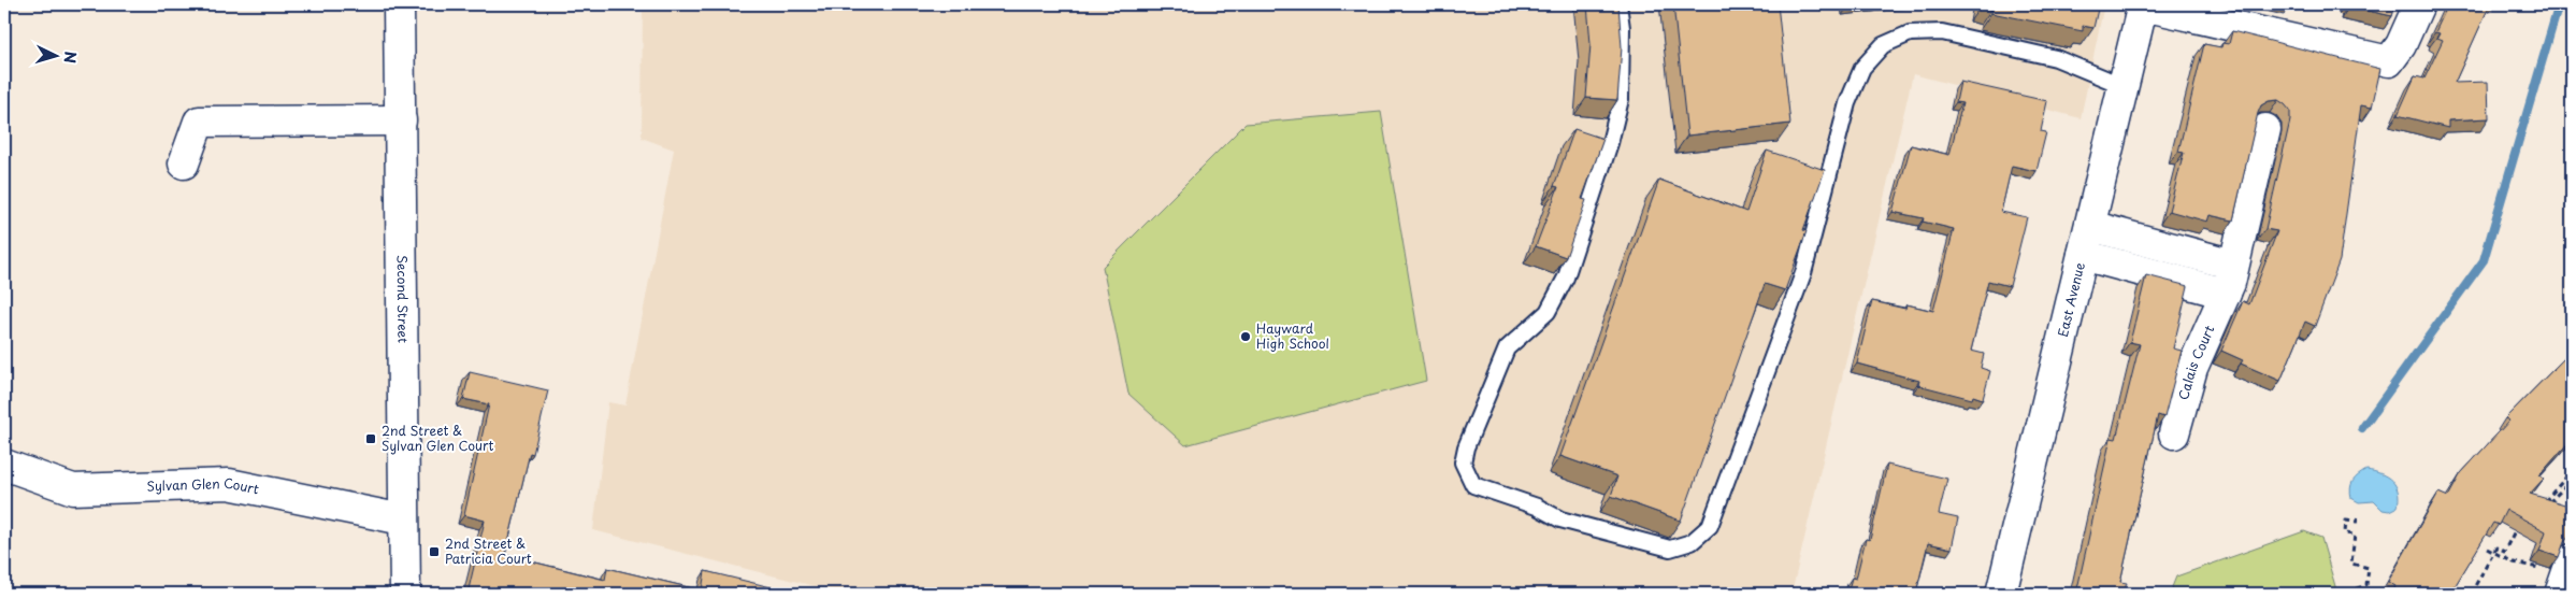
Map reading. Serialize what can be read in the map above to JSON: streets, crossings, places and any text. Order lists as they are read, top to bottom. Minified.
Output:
{"streets":{"street":["Second Street","East Avenue","Calais Court","Sylvan Glen Court"]},"crossings":[["Second Street","Sylvan Glen Court"]],"places":{"other":["Hayward High School"],"transit":["2nd Street & Sylvan Glen Court","2nd Street & Patricia Court"]},"north":"right"}
